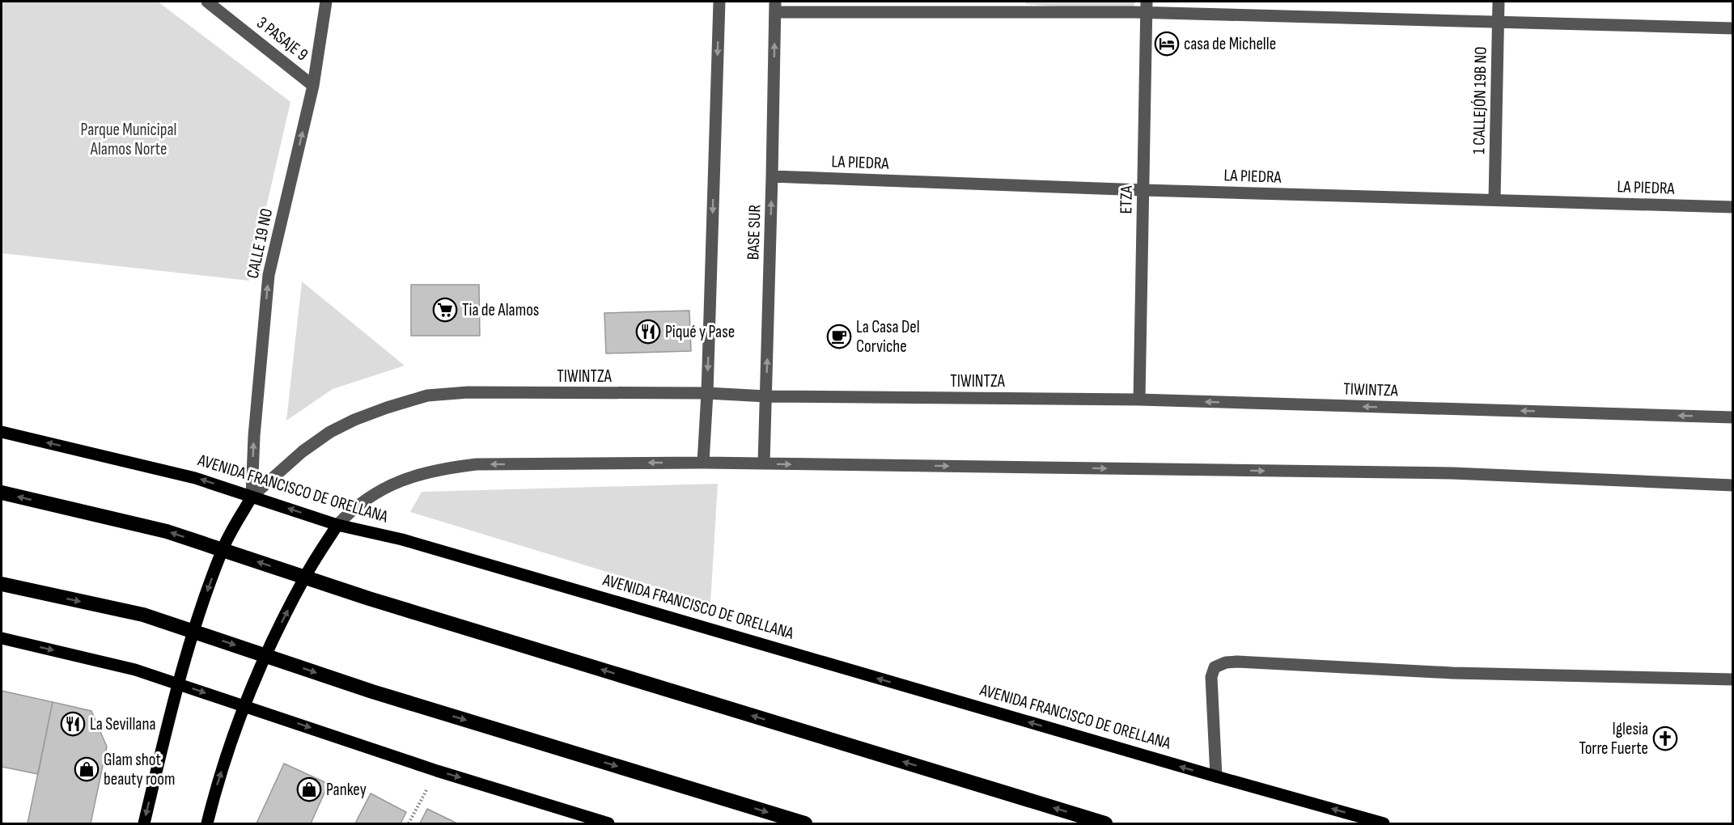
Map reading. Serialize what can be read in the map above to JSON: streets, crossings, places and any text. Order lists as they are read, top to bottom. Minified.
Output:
{"streets":{"main road":["AVENIDA FRANCISCO DE ORELLANA"],"street":["3 PASAJE 9","1 CALLEJÓN 19B NO","LA PIEDRA","ETZA","BASE SUR","CALLE 19 NO","TIWINTZA"]},"crossings":[["3 PASAJE 9","CALLE 19 NO"],["1 CALLEJÓN 19B NO","LA PIEDRA"],["LA PIEDRA","ETZA"],["LA PIEDRA","BASE SUR"],["ETZA","TIWINTZA"],["BASE SUR","TIWINTZA"],["CALLE 19 NO","TIWINTZA"],["CALLE 19 NO","AVENIDA FRANCISCO DE ORELLANA"],["TIWINTZA","AVENIDA FRANCISCO DE ORELLANA"]],"one_way":["CALLE 19 NO","AVENIDA FRANCISCO DE ORELLANA"],"parks":["Parque Municipal Alamos Norte"],"places":{"hotel":["casa de Michelle"],"supermarket":["Tia de Alamos"],"restaurant":["Piqué y Pase","La Sevillana"],"cafe":["La Casa Del Corviche"],"church":["Iglesia Torre Fuerte"],"shop":["Glam shot beauty room","Pankey"]}}
